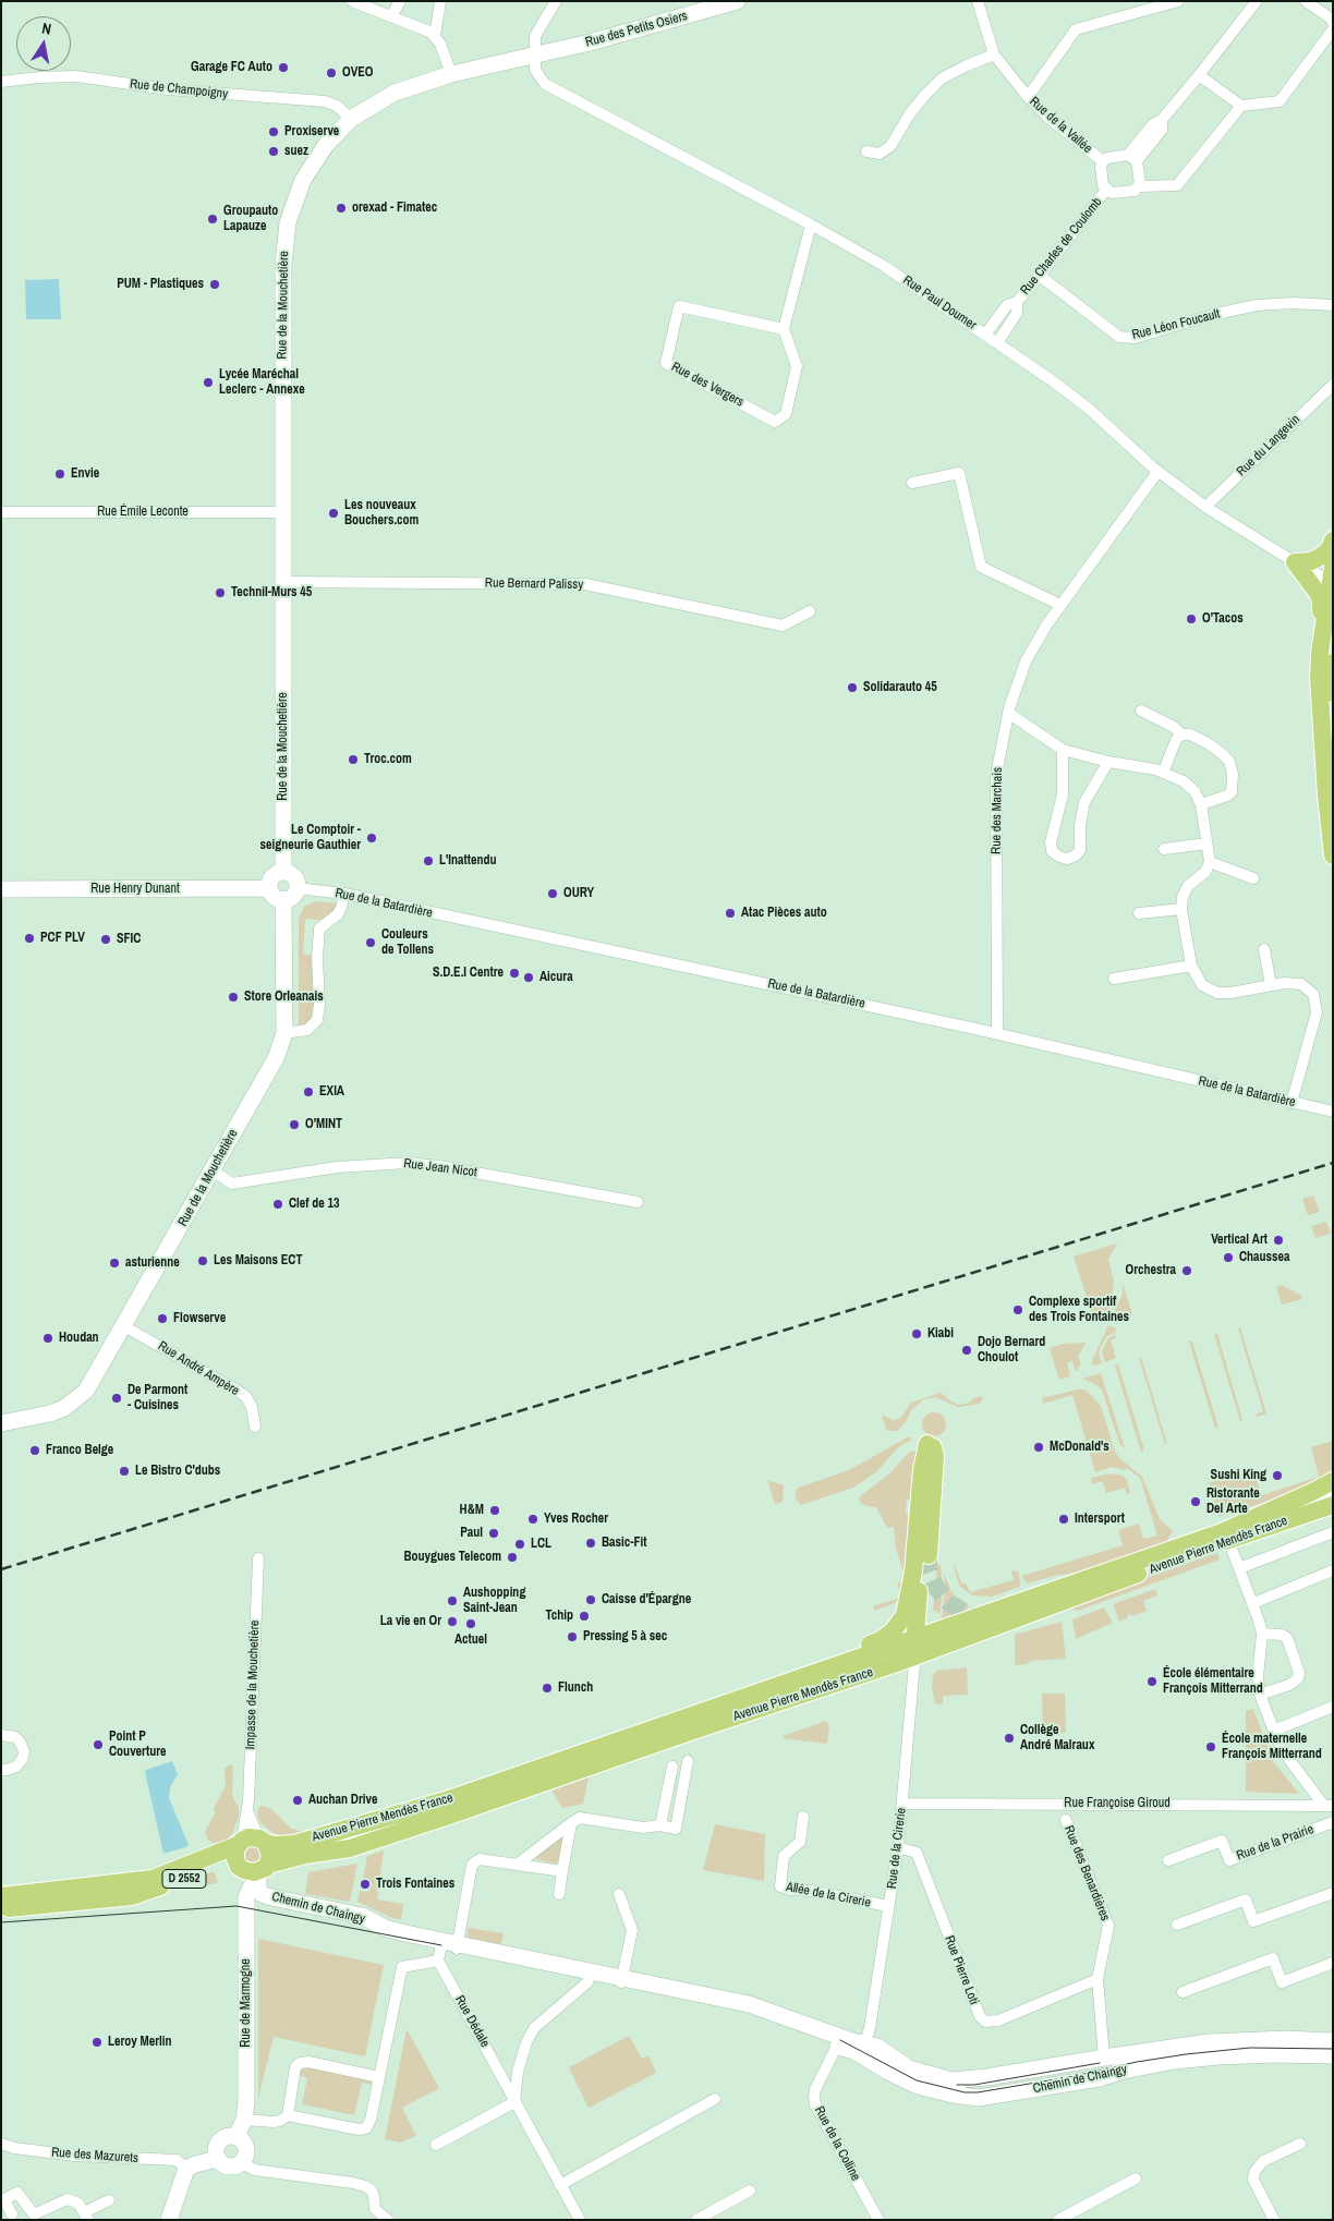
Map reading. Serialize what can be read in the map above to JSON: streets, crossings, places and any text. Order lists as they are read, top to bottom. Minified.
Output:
{"streets":{"main road":["Avenue Pierre Mendès France","D 2552"],"street":["Rue des Petits Osiers","Rue de Champoigny","Rue de la Vallée","Rue Charles de Coulomb","Rue Paul Doumer","Rue de la Mouchetière","Rue Léon Foucault","Rue des Vergers","Rue du Langevin","Rue Émile Leconte","Rue Bernard Palissy","Rue des Marchais","Rue Henry Dunant","Rue de la Batardière","Rue Jean Nicot","Rue André Ampère","Impasse de la Mouchetière","Rue Françoise Giroud","Rue de la Prairie","Rue de la Cirerie","Rue des Benardières","Allée de la Cirerie","Chemin de Chaingy","Rue Pierre Loti","Rue de Marmogne","Rue Dédale","Rue de la Colline","Rue des Mazurets"]},"crossings":[["Rue des Petits Osiers","Rue Paul Doumer"],["Rue des Petits Osiers","Rue de la Mouchetière"],["Rue de Champoigny","Rue de la Mouchetière"],["Rue de la Vallée","Rue Charles de Coulomb"],["Rue Charles de Coulomb","Rue Paul Doumer"],["Rue Charles de Coulomb","Rue Léon Foucault"],["Rue Paul Doumer","Rue de la Mouchetière"],["Rue Paul Doumer","Rue du Langevin"],["Rue Paul Doumer","Rue des Marchais"],["Rue de la Mouchetière","Rue Émile Leconte"],["Rue de la Mouchetière","Rue Bernard Palissy"],["Rue de la Mouchetière","Rue Henry Dunant"],["Rue de la Mouchetière","Rue de la Batardière"],["Rue de la Mouchetière","Rue Jean Nicot"],["Rue de la Mouchetière","Rue André Ampère"],["Rue des Marchais","Rue de la Batardière"],["Rue Henry Dunant","Rue de la Batardière"],["Avenue Pierre Mendès France","Impasse de la Mouchetière"],["Avenue Pierre Mendès France","Rue de la Cirerie"],["Avenue Pierre Mendès France","D 2552"],["Avenue Pierre Mendès France","Chemin de Chaingy"],["Avenue Pierre Mendès France","Rue de Marmogne"],["Rue Françoise Giroud","Rue de la Cirerie"],["Rue de la Cirerie","Allée de la Cirerie"],["Rue de la Cirerie","Chemin de Chaingy"],["Rue de la Cirerie","Rue Pierre Loti"],["Rue de la Cirerie","Rue de la Colline"],["Rue des Benardières","Chemin de Chaingy"],["Rue des Benardières","Rue Pierre Loti"],["D 2552","Chemin de Chaingy"],["D 2552","Rue de Marmogne"],["Chemin de Chaingy","Rue de Marmogne"],["Chemin de Chaingy","Rue Dédale"],["Chemin de Chaingy","Rue de la Colline"]],"places":["Garage FC Auto","OVEO","Proxiserve","suez","orexad - Fimatec","Groupauto Lapauze","PUM - Plastiques","Lycée Maréchal Leclerc - Annexe","Envie","Les nouveaux Bouchers.com","TechniI-Murs 45","O'Tacos","Solidarauto 45","Troc.com","Le Comptoir - seigneurie Gauthier","L'Inattendu","OURY","Atac Pièces auto","PCF PLV","SFIC","Couleurs de Tollens","S.D.E.I Centre","Aicura","Store Orleanais","EXIA","O'MINT","Clef de 13","Vertical Art","Chaussea","Les Maisons ECT","asturienne","Orchestra","Complexe sportif des Trois Fontaines","Flowserve","Kiabi","Houdan","Dojo Bernard Choulot","De Parmont - Cuisines","McDonald's","Franco Belge","Le Bistro C'dubs","Sushi King","Ristorante Del Arte","H&M","Yves Rocher","Intersport","Paul","Basic-Fit","LCL","Bouygues Telecom","Caisse d'Épargne","Aushopping Saint-Jean","Tchip","La vie en Or","Actuel","Pressing 5 à sec","École élémentaire François Mitterrand","Flunch","Collège André Malraux","Point P Couverture","École maternelle François Mitterrand","Auchan Drive","Trois Fontaines","Leroy Merlin"],"north":"top"}
